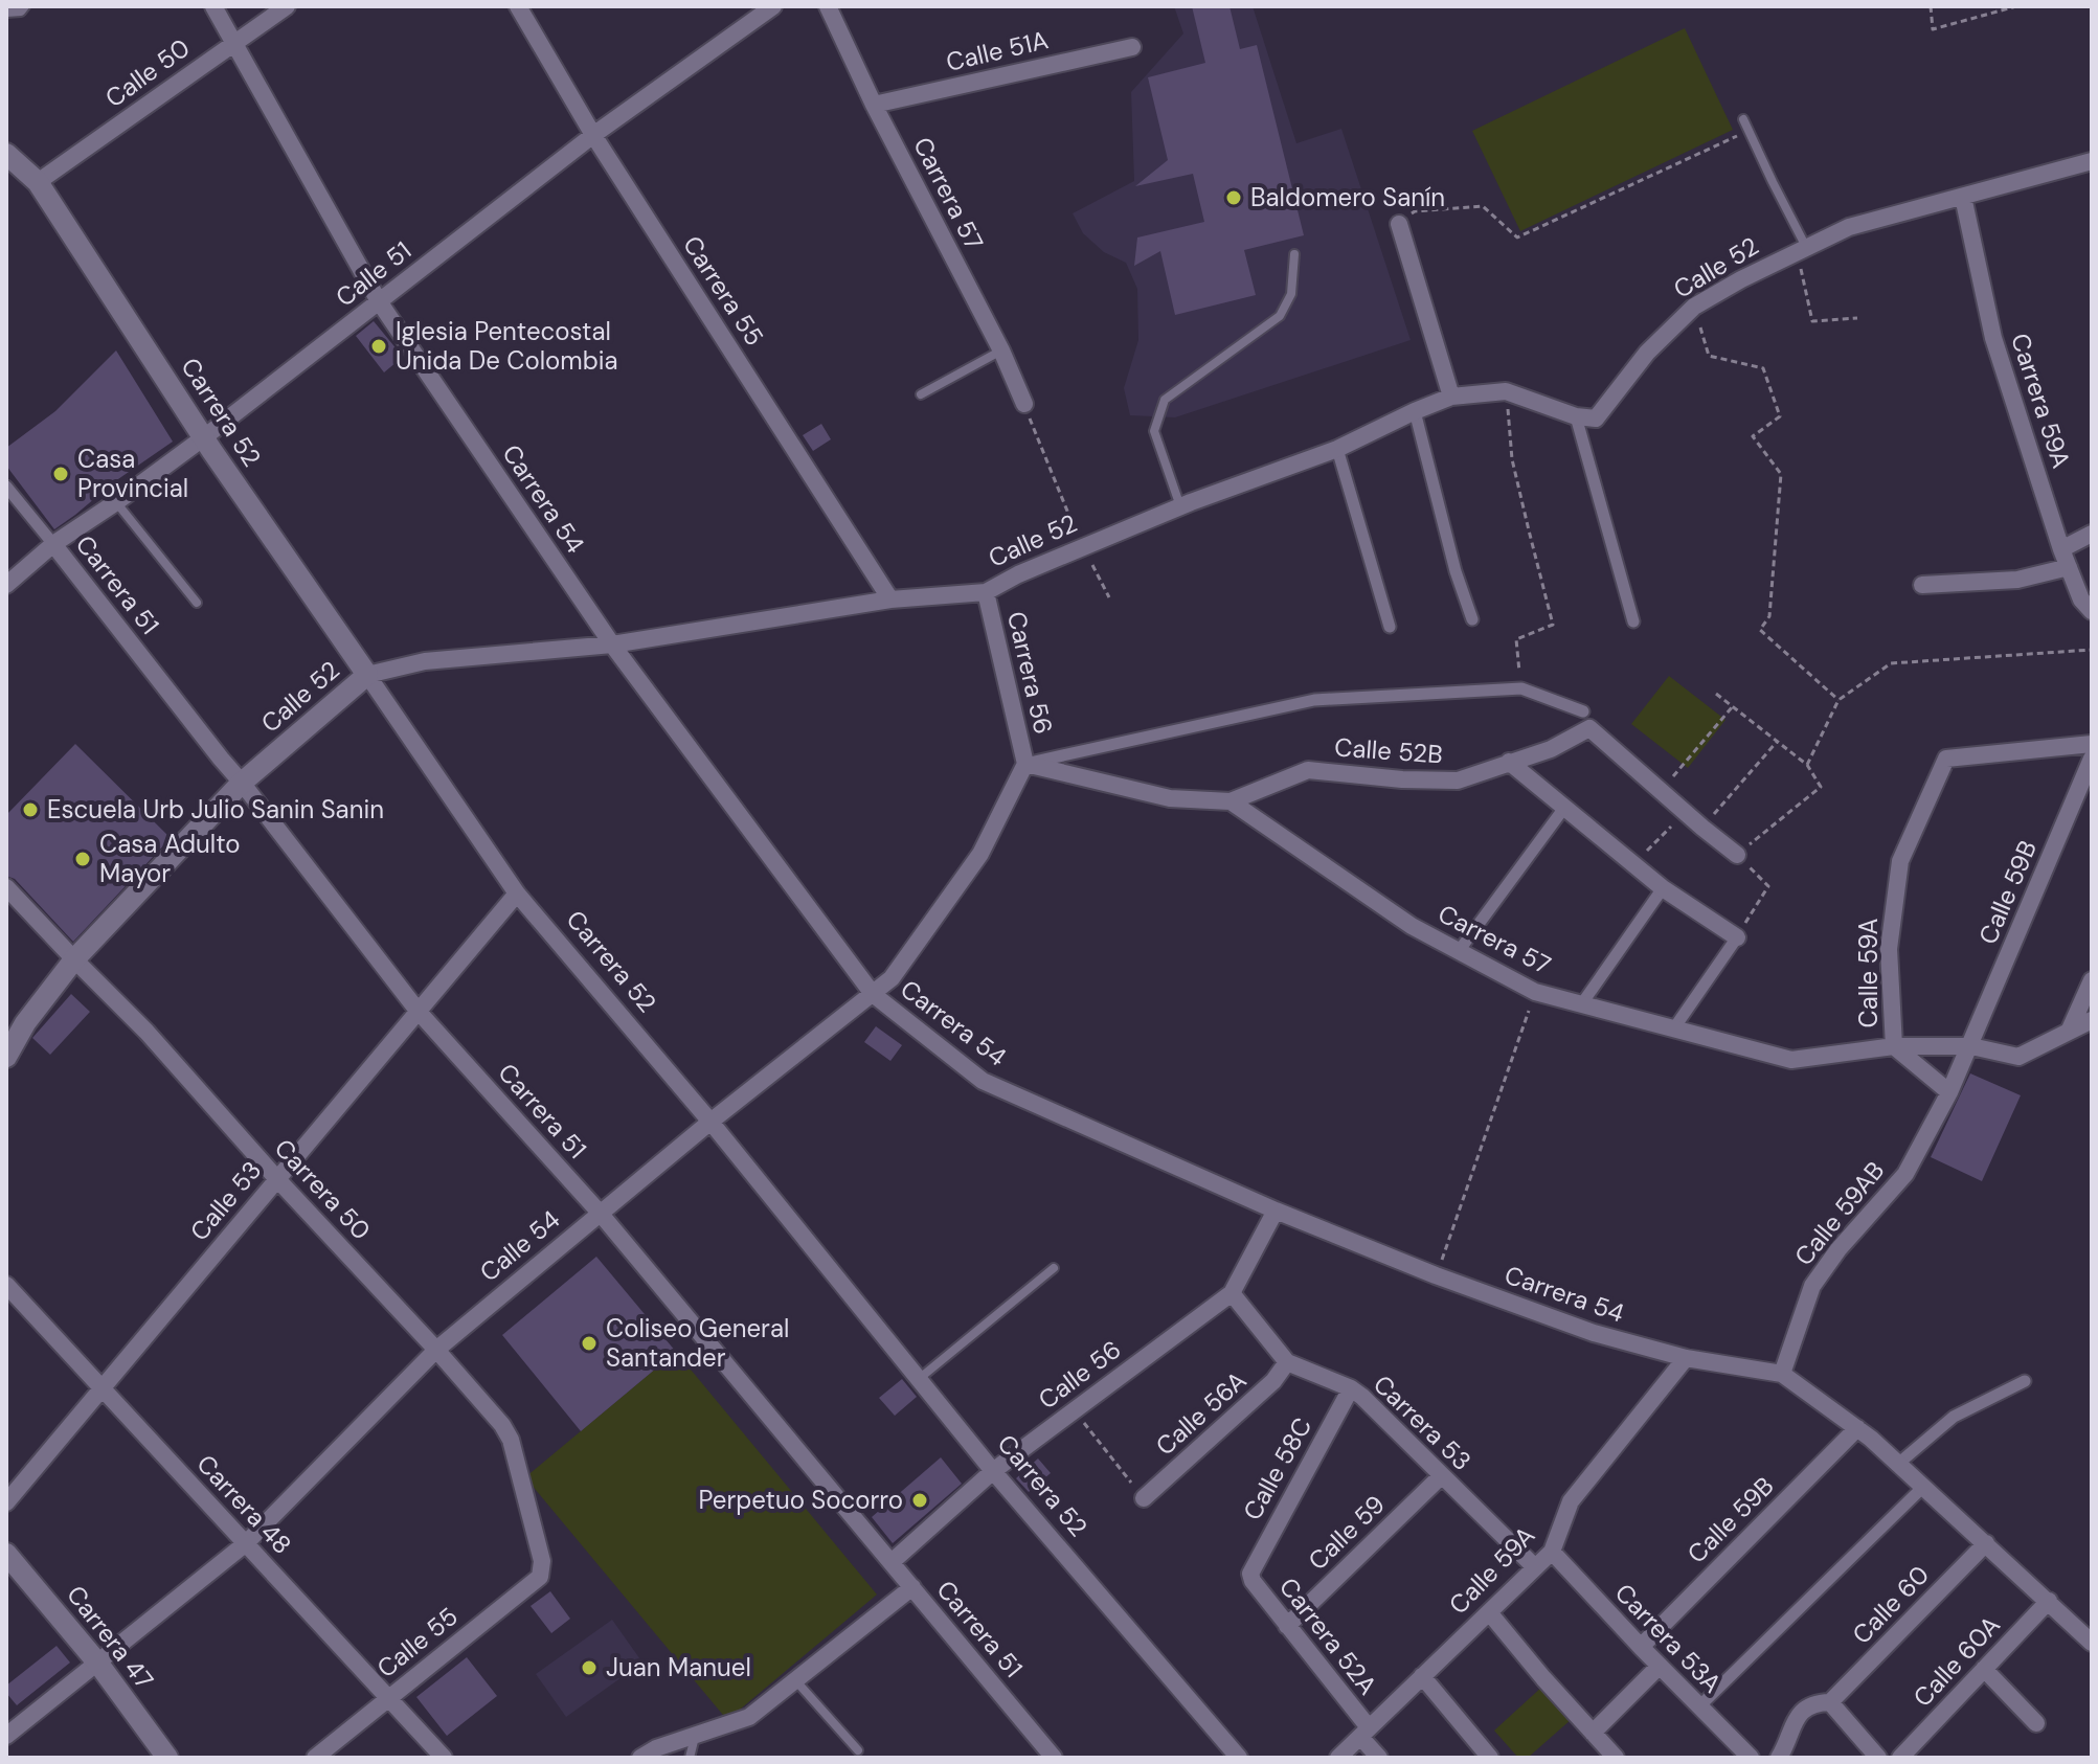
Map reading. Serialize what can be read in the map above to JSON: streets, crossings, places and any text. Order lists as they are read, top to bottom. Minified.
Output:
{"streets":{"street":["Calle 51A","Calle 50","Carrera 57","Calle 52","Calle 51","Carrera 55","Carrera 59A","Carrera 52","Carrera 54","Carrera 51","Carrera 56","Calle 52B","Calle 59B","Calle 59A","Carrera 50","Calle 53","Calle 59AB","Calle 54","Calle 56","Calle 56A","Carrera 53","Calle 58C","Carrera 48","Calle 59","Calle 60","Carrera 52A","Carrera 47","Carrera 53A","Calle 55","Calle 60A"]},"crossings":[["Calle 51A","Carrera 57"],["Calle 50","Carrera 52"],["Calle 50","Carrera 54"],["Carrera 57","Calle 52B"],["Carrera 57","Calle 59B"],["Carrera 57","Calle 59A"],["Carrera 57","Calle 59AB"],["Calle 52","Carrera 55"],["Calle 52","Carrera 59A"],["Calle 52","Carrera 52"],["Calle 52","Carrera 54"],["Calle 52","Carrera 51"],["Calle 52","Carrera 56"],["Calle 52","Carrera 50"],["Calle 51","Carrera 55"],["Calle 51","Carrera 52"],["Calle 51","Carrera 54"],["Calle 51","Carrera 51"],["Carrera 52","Calle 53"],["Carrera 52","Calle 54"],["Carrera 52","Calle 56"],["Carrera 54","Calle 59B"],["Carrera 54","Calle 59A"],["Carrera 54","Calle 59AB"],["Carrera 54","Calle 54"],["Carrera 54","Calle 56"],["Carrera 54","Calle 60"],["Carrera 54","Calle 60A"],["Carrera 51","Calle 53"],["Carrera 51","Calle 54"],["Carrera 51","Calle 56"],["Carrera 56","Calle 54"],["Calle 59B","Calle 59AB"],["Calle 59B","Carrera 53A"],["Calle 59A","Carrera 53"],["Calle 59A","Carrera 52A"],["Calle 59A","Carrera 53A"],["Carrera 50","Calle 53"],["Carrera 50","Calle 54"],["Carrera 50","Calle 55"],["Calle 53","Carrera 48"],["Calle 54","Carrera 48"],["Calle 54","Carrera 47"],["Calle 56","Carrera 53"],["Calle 56A","Carrera 53"],["Carrera 53","Calle 58C"],["Carrera 53","Calle 59"],["Calle 58C","Carrera 52A"],["Carrera 48","Calle 55"],["Calle 59","Carrera 52A"]],"places":["Baldomero Sanín","Iglesia Pentecostal Unida De Colombia","Casa Provincial","Escuela Urb Julio Sanin Sanin","Casa Adulto Mayor","Coliseo General Santander","Perpetuo Socorro","Juan Manuel"]}
